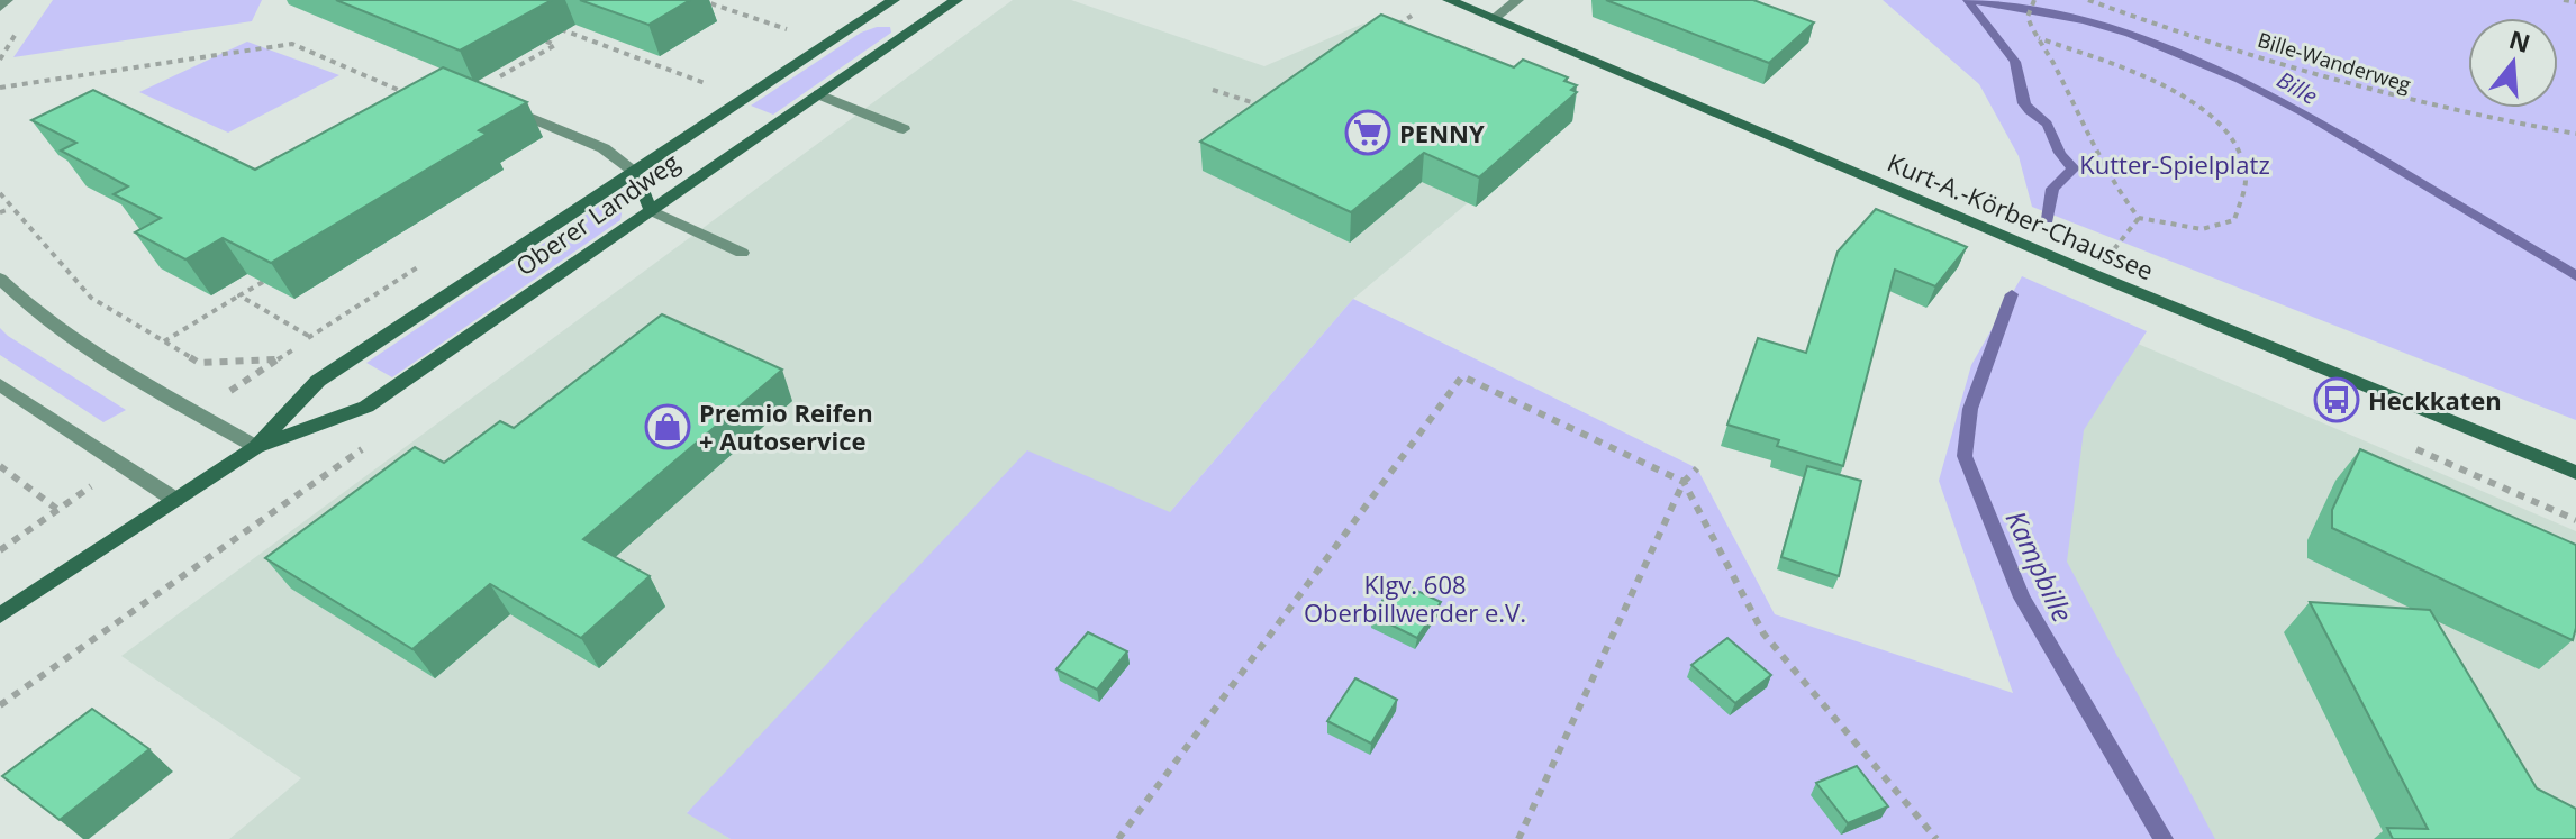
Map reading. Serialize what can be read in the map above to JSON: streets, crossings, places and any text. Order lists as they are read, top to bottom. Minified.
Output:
{"streets":{"main road":["Oberer Landweg","Kurt-A.-Körber-Chaussee"],"path":["Bille-Wanderweg"]},"water":["Bille","Kampbille"],"parks":["Kutter-Spielplatz","Klgv. 608 Oberbillwerder e.V."],"places":{"supermarket":["PENNY"],"bus stop":["Heckkaten"],"shop":["Premio Reifen + Autoservice"]},"north":"top"}
